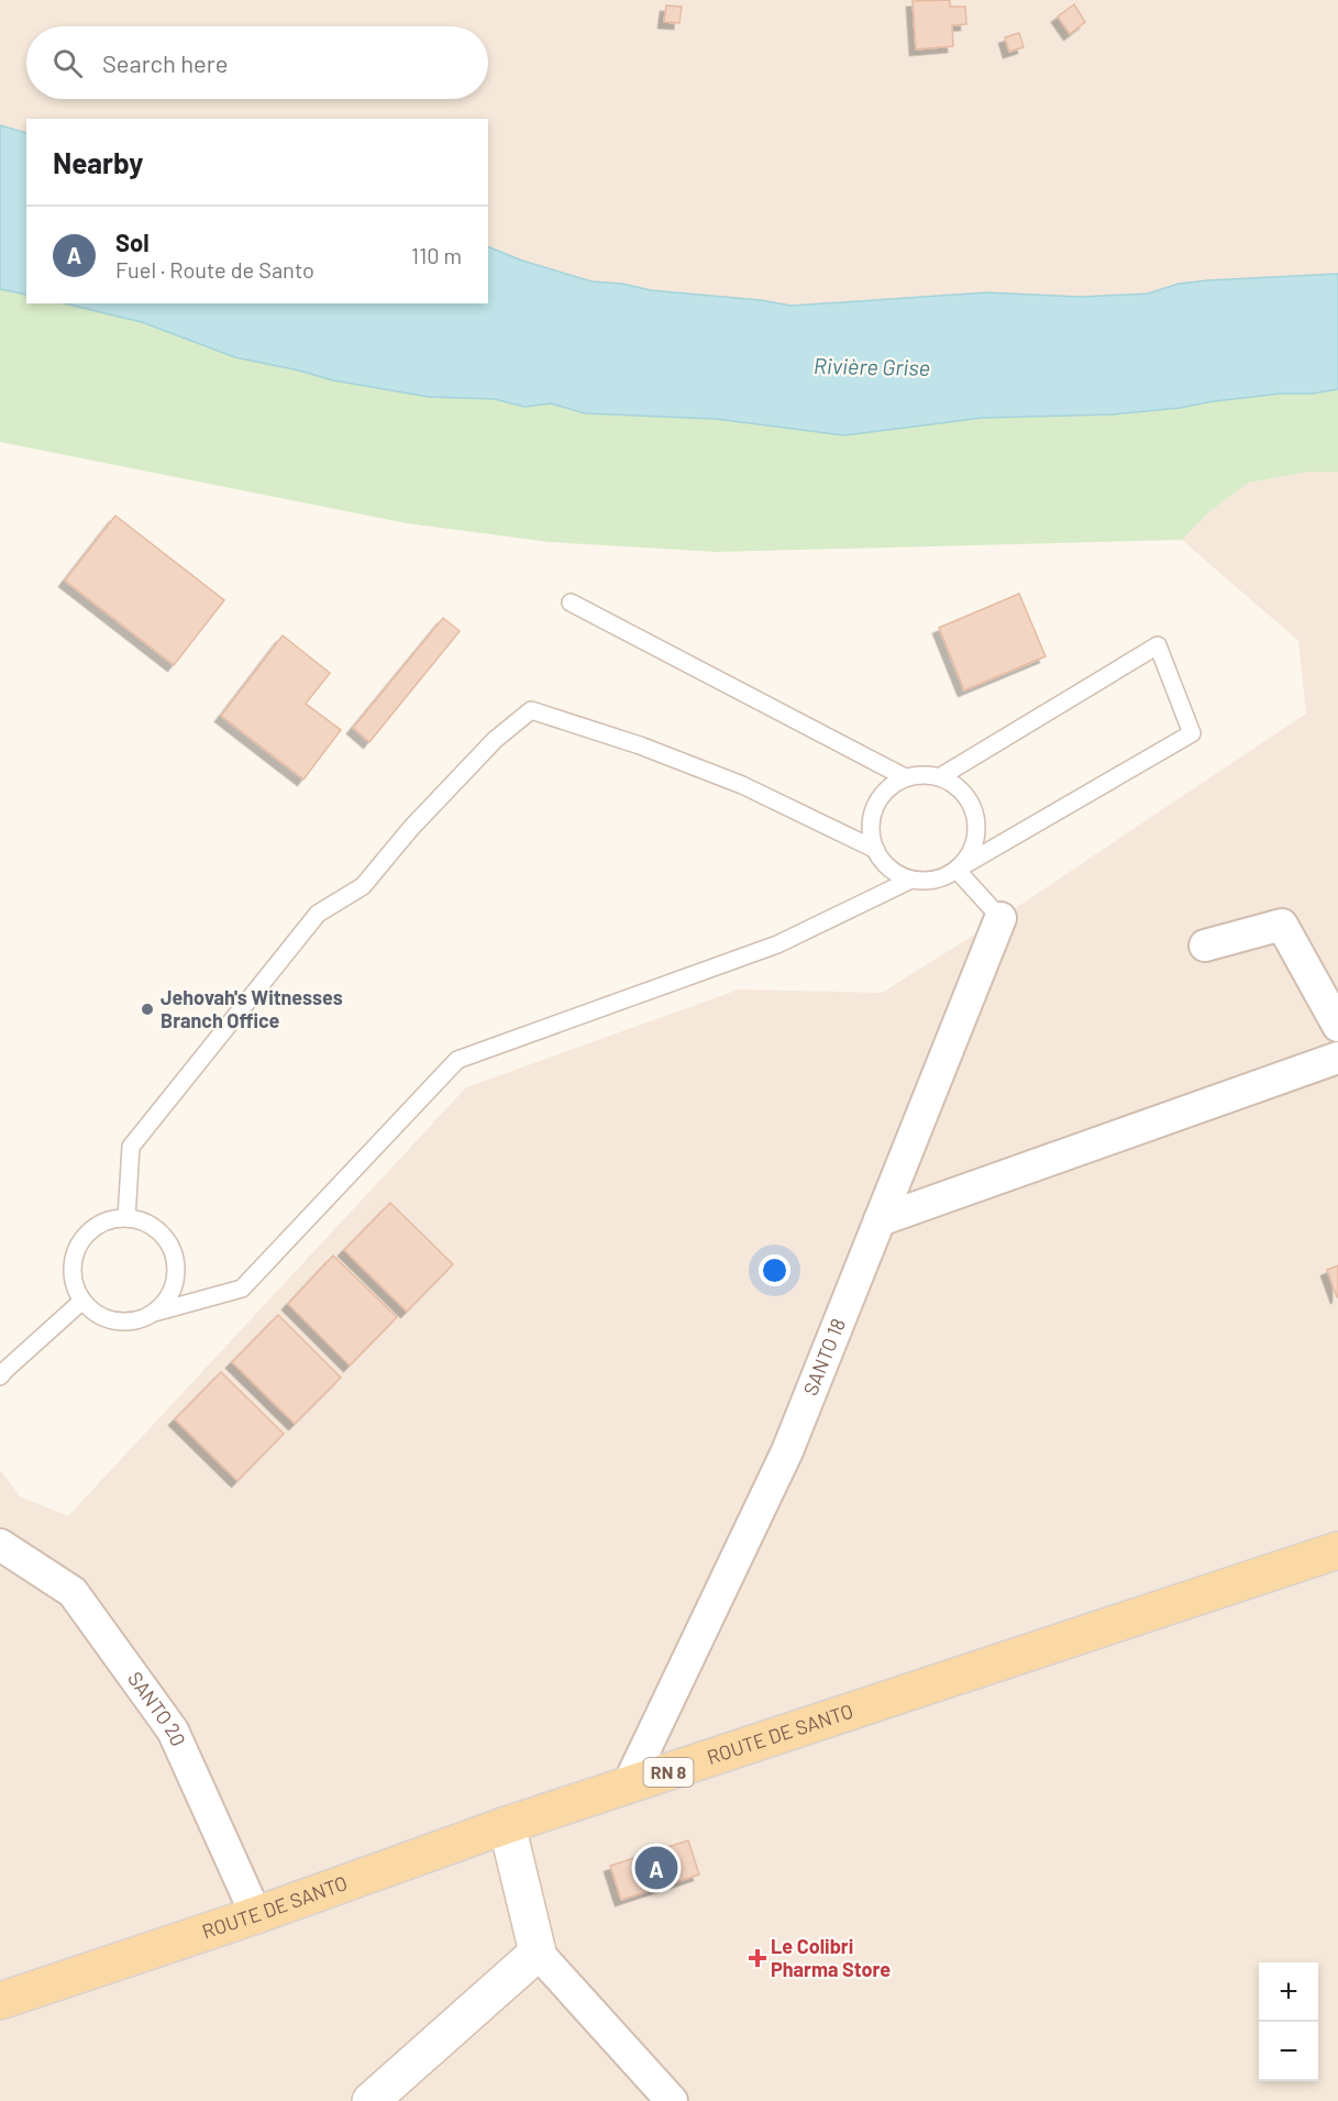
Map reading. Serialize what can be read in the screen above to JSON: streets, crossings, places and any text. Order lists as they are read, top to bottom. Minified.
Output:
{"streets":{"main road":["ROUTE DE SANTO","RN 8"],"street":["SANTO 18","SANTO 20"]},"crossings":[["SANTO 18","ROUTE DE SANTO"],["SANTO 20","ROUTE DE SANTO"]],"water":["Rivière Grise"],"places":{"other":["Jehovah's Witnesses Branch Office"],"health":["Le Colibri Pharma Store"]},"page":{"search":"Search here","heading":"Nearby","list":[{"mark":"A","name":"Sol","note":"Fuel · Route de Santo","value":"110 m"}],"pins":"A","map_buttons":["+","−"]}}
